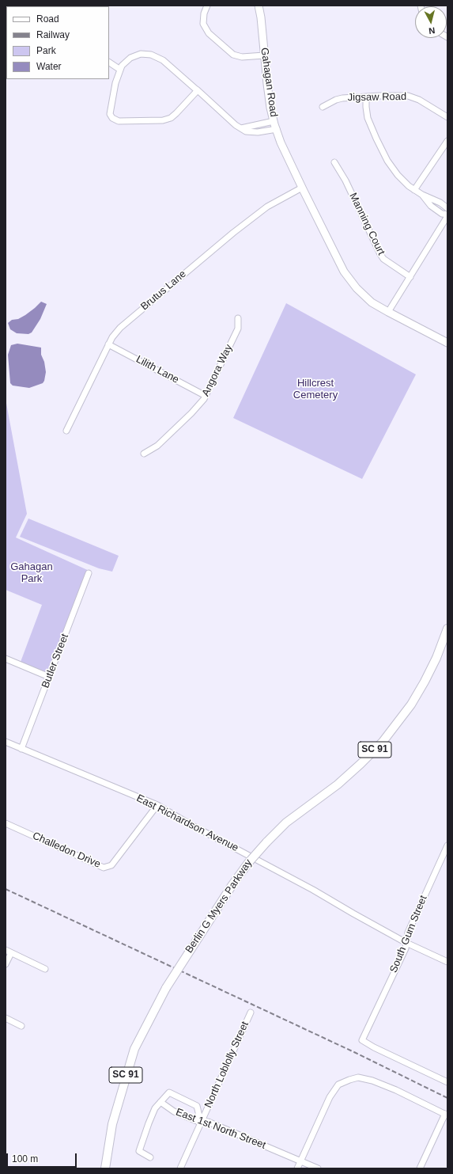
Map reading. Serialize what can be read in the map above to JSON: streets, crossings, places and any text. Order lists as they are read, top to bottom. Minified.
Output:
{"streets":{"main road":["SC 91","Berlin G Myers Parkway"],"street":["Gahagan Road","Jigsaw Road","Manning Court","Brutus Lane","Lilith Lane","Angora Way","Butler Street","East Richardson Avenue","Challedon Drive","South Gum Street","North Loblolly Street","East 1st North Street"]},"crossings":[["Gahagan Road","Brutus Lane"],["Brutus Lane","Lilith Lane"],["Lilith Lane","Angora Way"],["Butler Street","East Richardson Avenue"],["East Richardson Avenue","Challedon Drive"],["East Richardson Avenue","South Gum Street"],["North Loblolly Street","East 1st North Street"]],"parks":["Hillcrest Cemetery","Gahagan Park"],"legend":["Road","Railway","Park","Water"],"scale_bar":"100 m","north":"bottom"}
